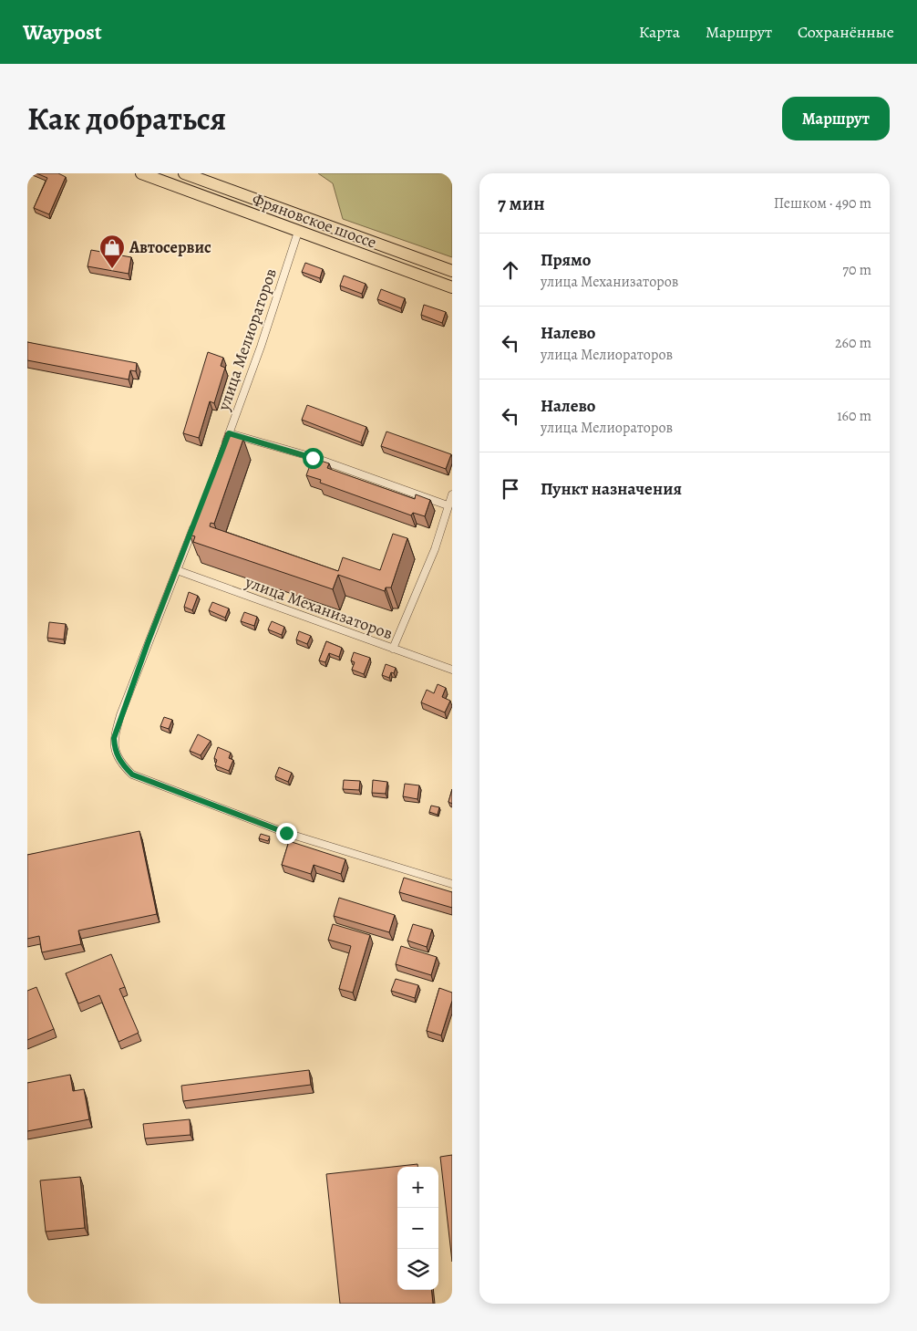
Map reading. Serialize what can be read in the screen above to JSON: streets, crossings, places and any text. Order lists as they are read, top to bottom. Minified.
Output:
{"streets":{"main road":["Фряновское шоссе"],"street":["улица Мелиораторов","улица Механизаторов"]},"crossings":[["Фряновское шоссе","улица Мелиораторов"]],"places":{"shop":["Автосервис"]},"page":{"header":"Waypost","nav":["Карта","Маршрут","Сохранённые"],"title":"Как добраться","buttons":"Маршрут","heading":["7 мин","Пешком · 490 m"],"list":[["Прямо","улица Механизаторов","70 m"],["Налево","улица Мелиораторов","260 m"],["Налево","улица Мелиораторов","160 m"],"Пункт назначения"],"map_buttons":["+","−"]}}
